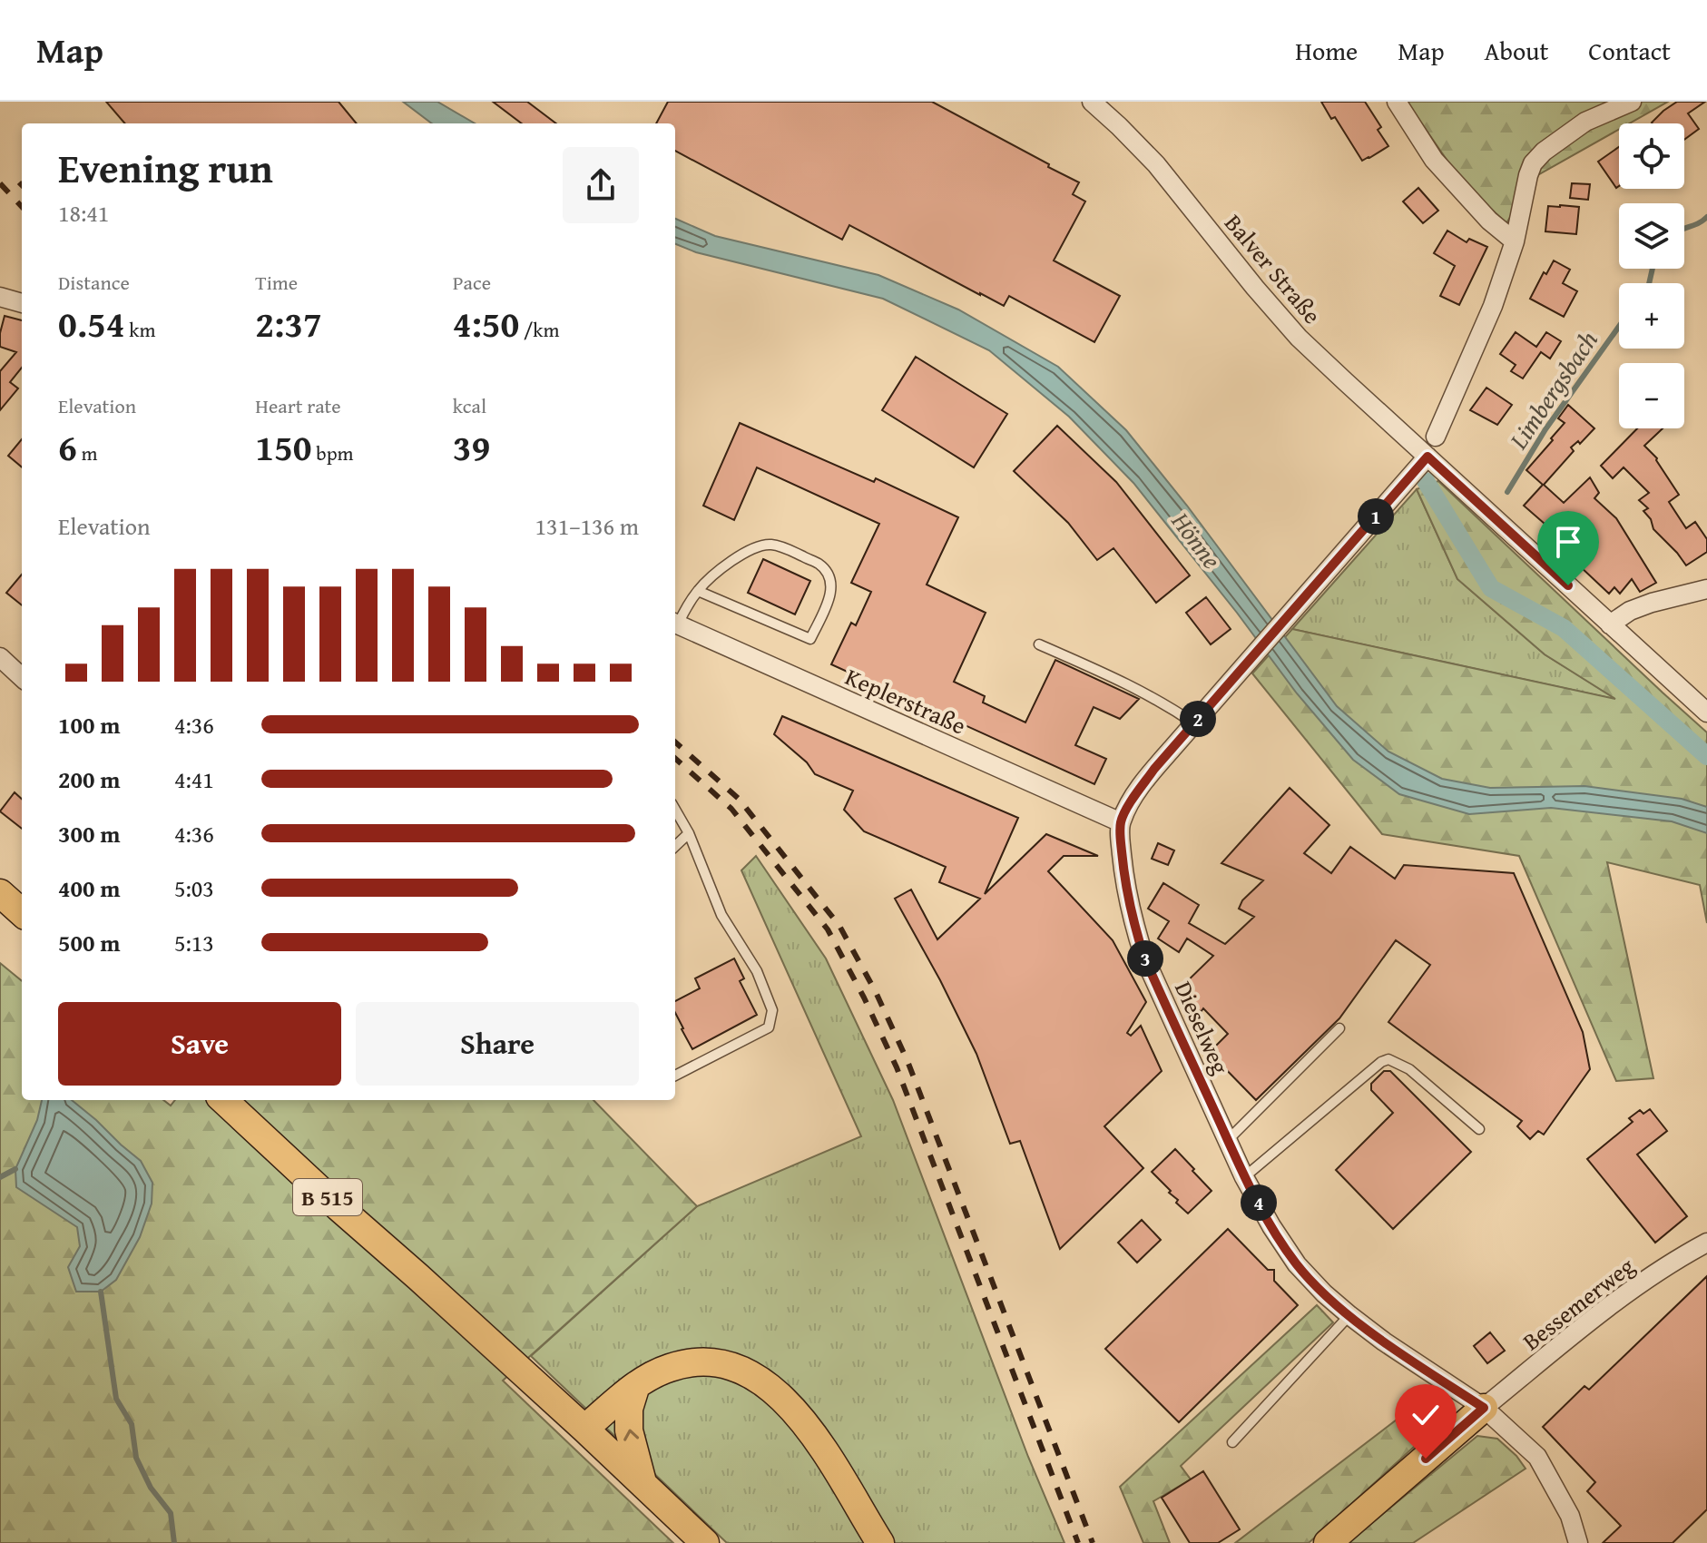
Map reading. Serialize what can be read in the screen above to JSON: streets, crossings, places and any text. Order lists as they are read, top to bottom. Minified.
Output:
{"streets":{"main road":["B 515"],"street":["Balver Straße","Keplerstraße","Dieselweg","Bessemerweg"]},"crossings":[["Keplerstraße","Dieselweg"],["Dieselweg","Bessemerweg"]],"water":["Limbergsbach","Hönne"],"page":{"header":"Map","nav":["Home","Map","About","Contact"],"map_buttons":["+","−"],"heading":["Evening run","18:41"],"stats":[["Distance","0.54 km"],["Time","2:37"],["Pace","4:50 /km"],["Elevation","6 m"],["Heart rate","150 bpm"],["kcal","39"]],"chart":["Elevation","131–136 m"],"pins":["1","2","3","4"],"list":[{"name":"100 m","note":"4:36"},{"name":"200 m","note":"4:41"},{"name":"300 m","note":"4:36"},{"name":"400 m","note":"5:03"},{"name":"500 m","note":"5:13"}],"buttons":["Save","Share"]}}
